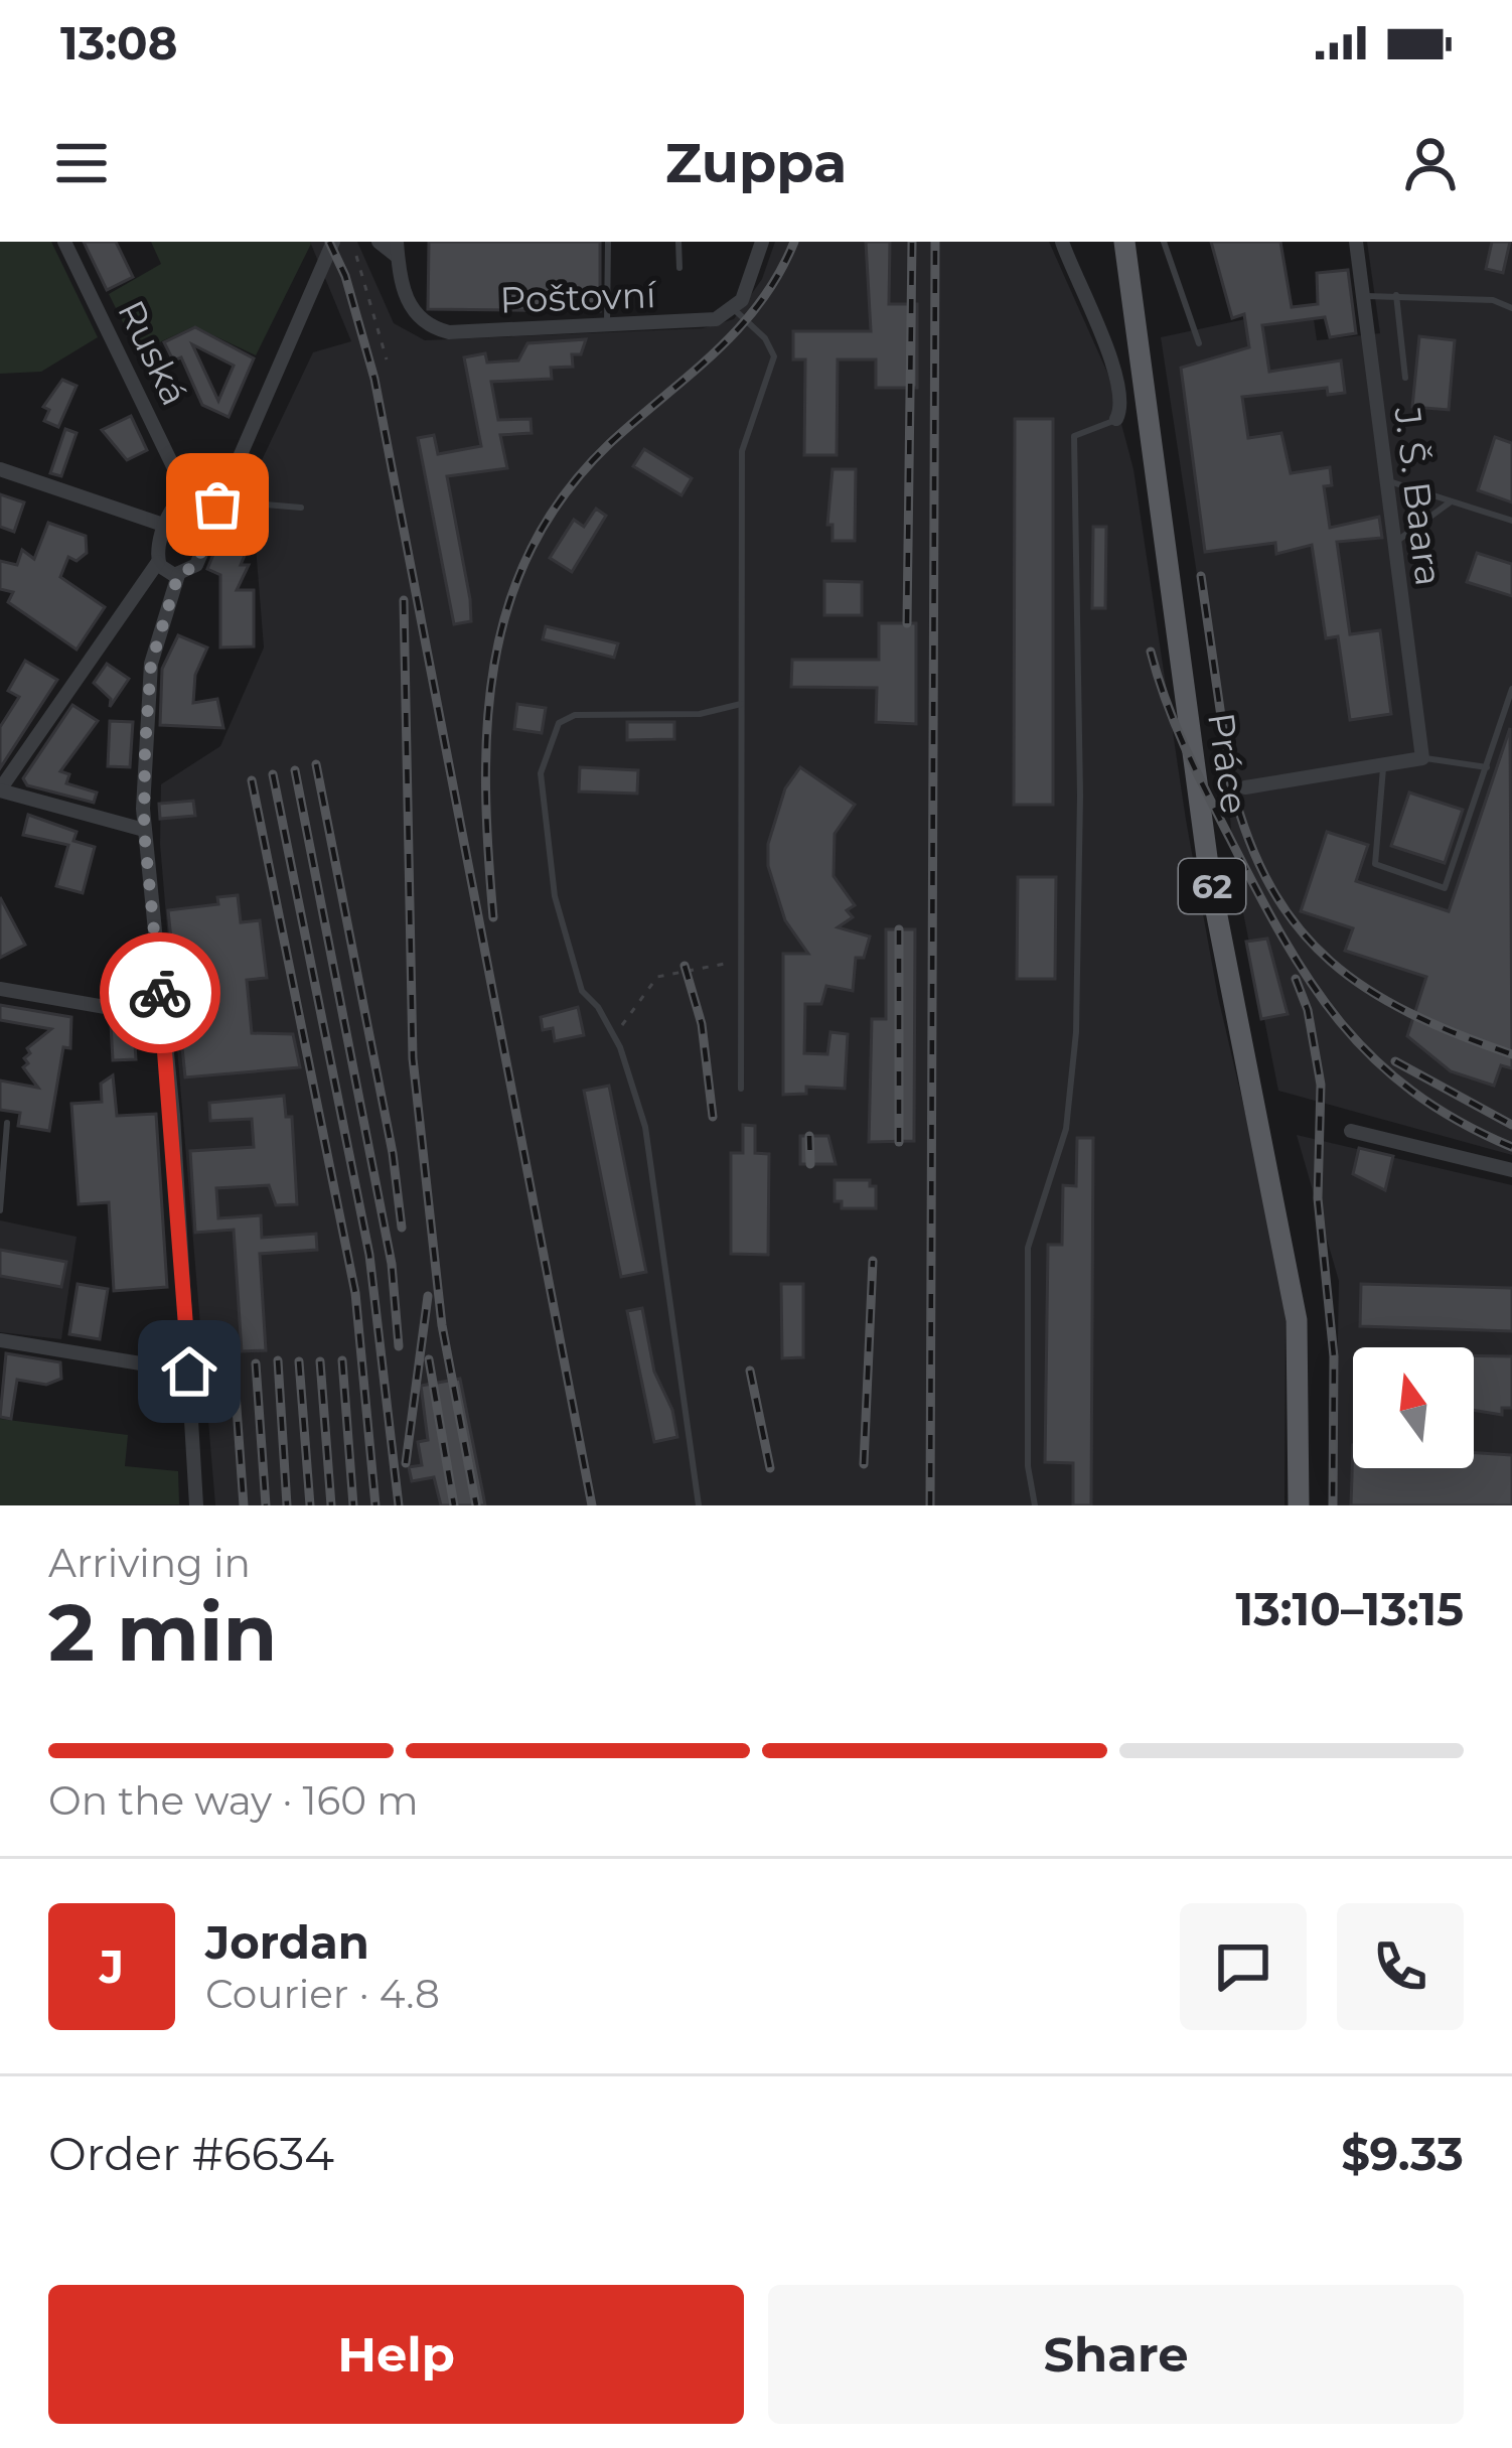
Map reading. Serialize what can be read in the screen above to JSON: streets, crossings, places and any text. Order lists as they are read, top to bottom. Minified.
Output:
{"streets":{"main road":["Práce","62"],"street":["Poštovní","Ruská","J. Š. Baara"]},"north":"top","page":{"status":"13:08","header":"Zuppa","heading":["2 min","Arriving in","13:10–13:15"],"panel":["Jordan","Courier · 4.8","Order #6634","$9.33"],"bar":"On the way · 160 m","round":"J","buttons":["Help","Share"]}}
